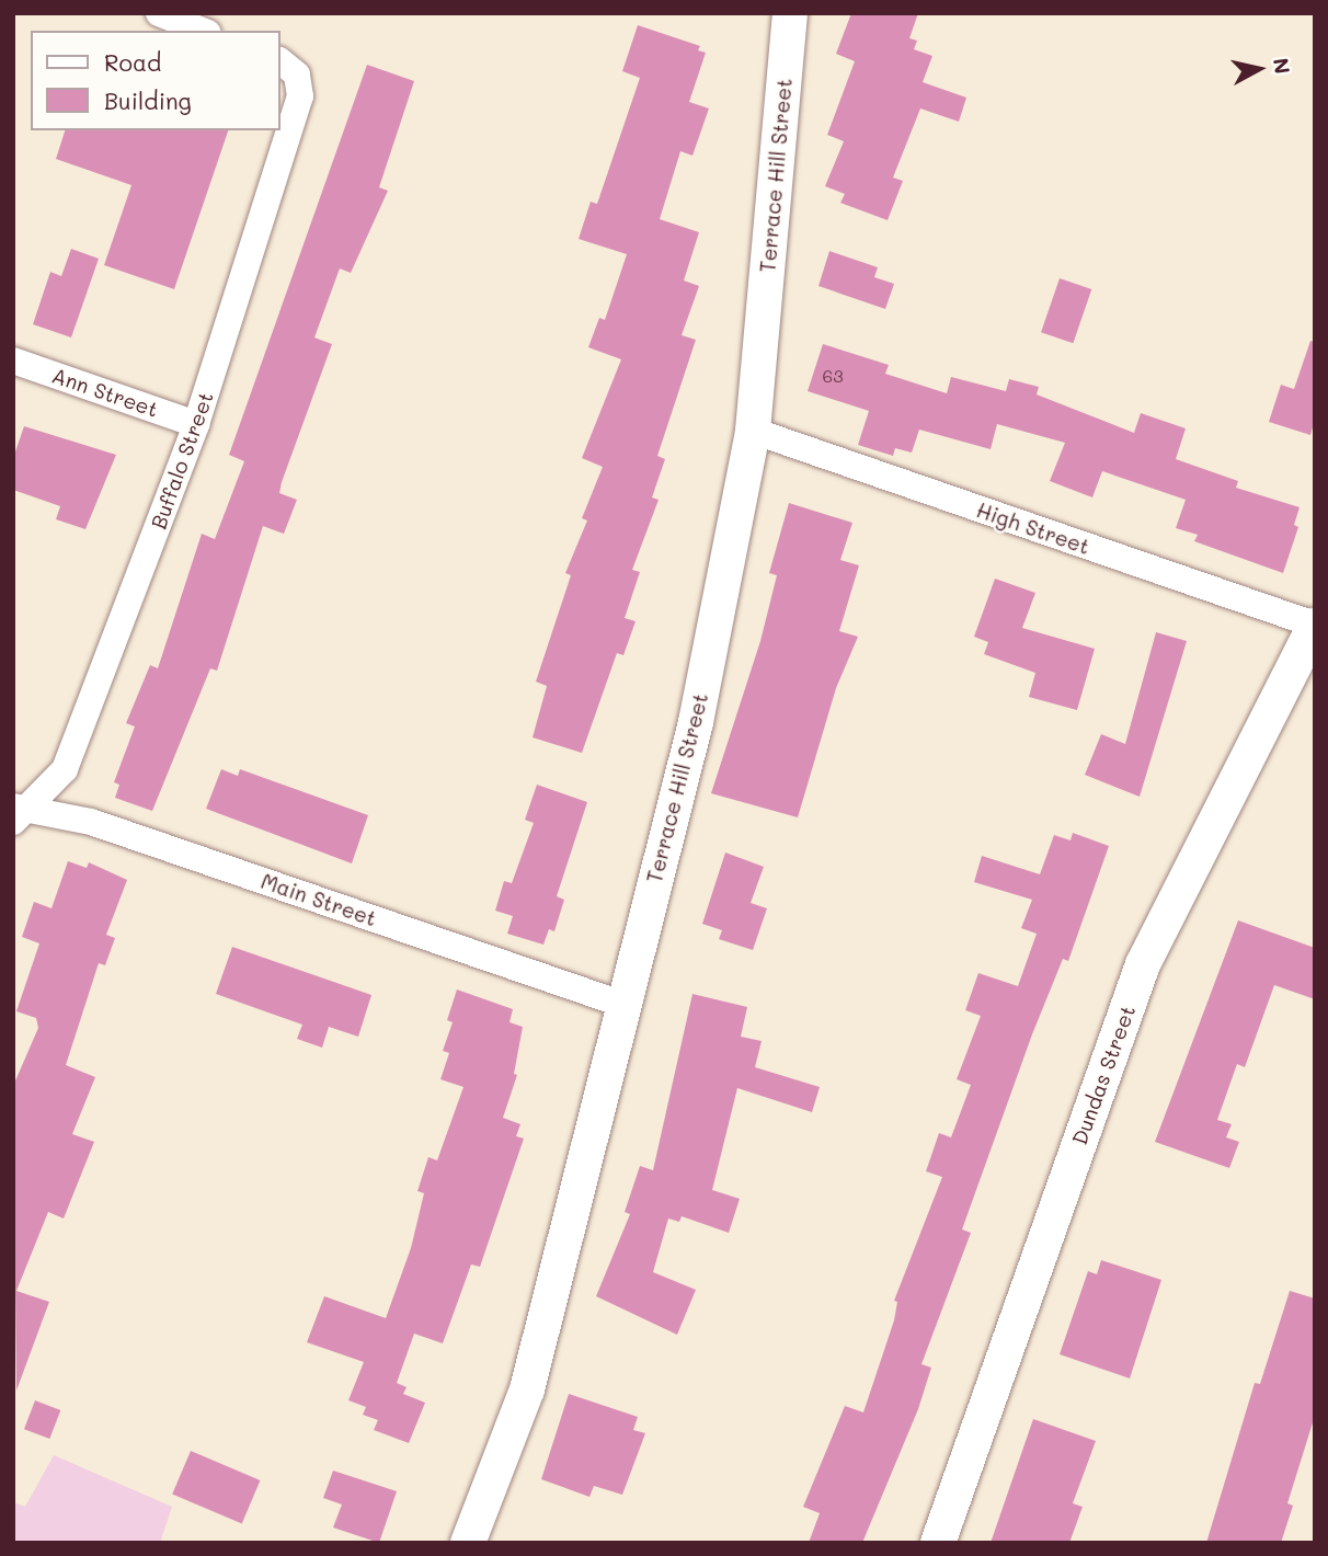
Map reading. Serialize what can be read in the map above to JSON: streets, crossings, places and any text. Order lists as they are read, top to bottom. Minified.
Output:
{"streets":{"street":["Terrace Hill Street","Ann Street","Buffalo Street","High Street","Main Street","Dundas Street"]},"crossings":[["Terrace Hill Street","High Street"],["Terrace Hill Street","Main Street"],["Ann Street","Buffalo Street"],["Buffalo Street","Main Street"],["High Street","Dundas Street"]],"house_numbers":["63"],"legend":["Road","Building"],"north":"right"}
